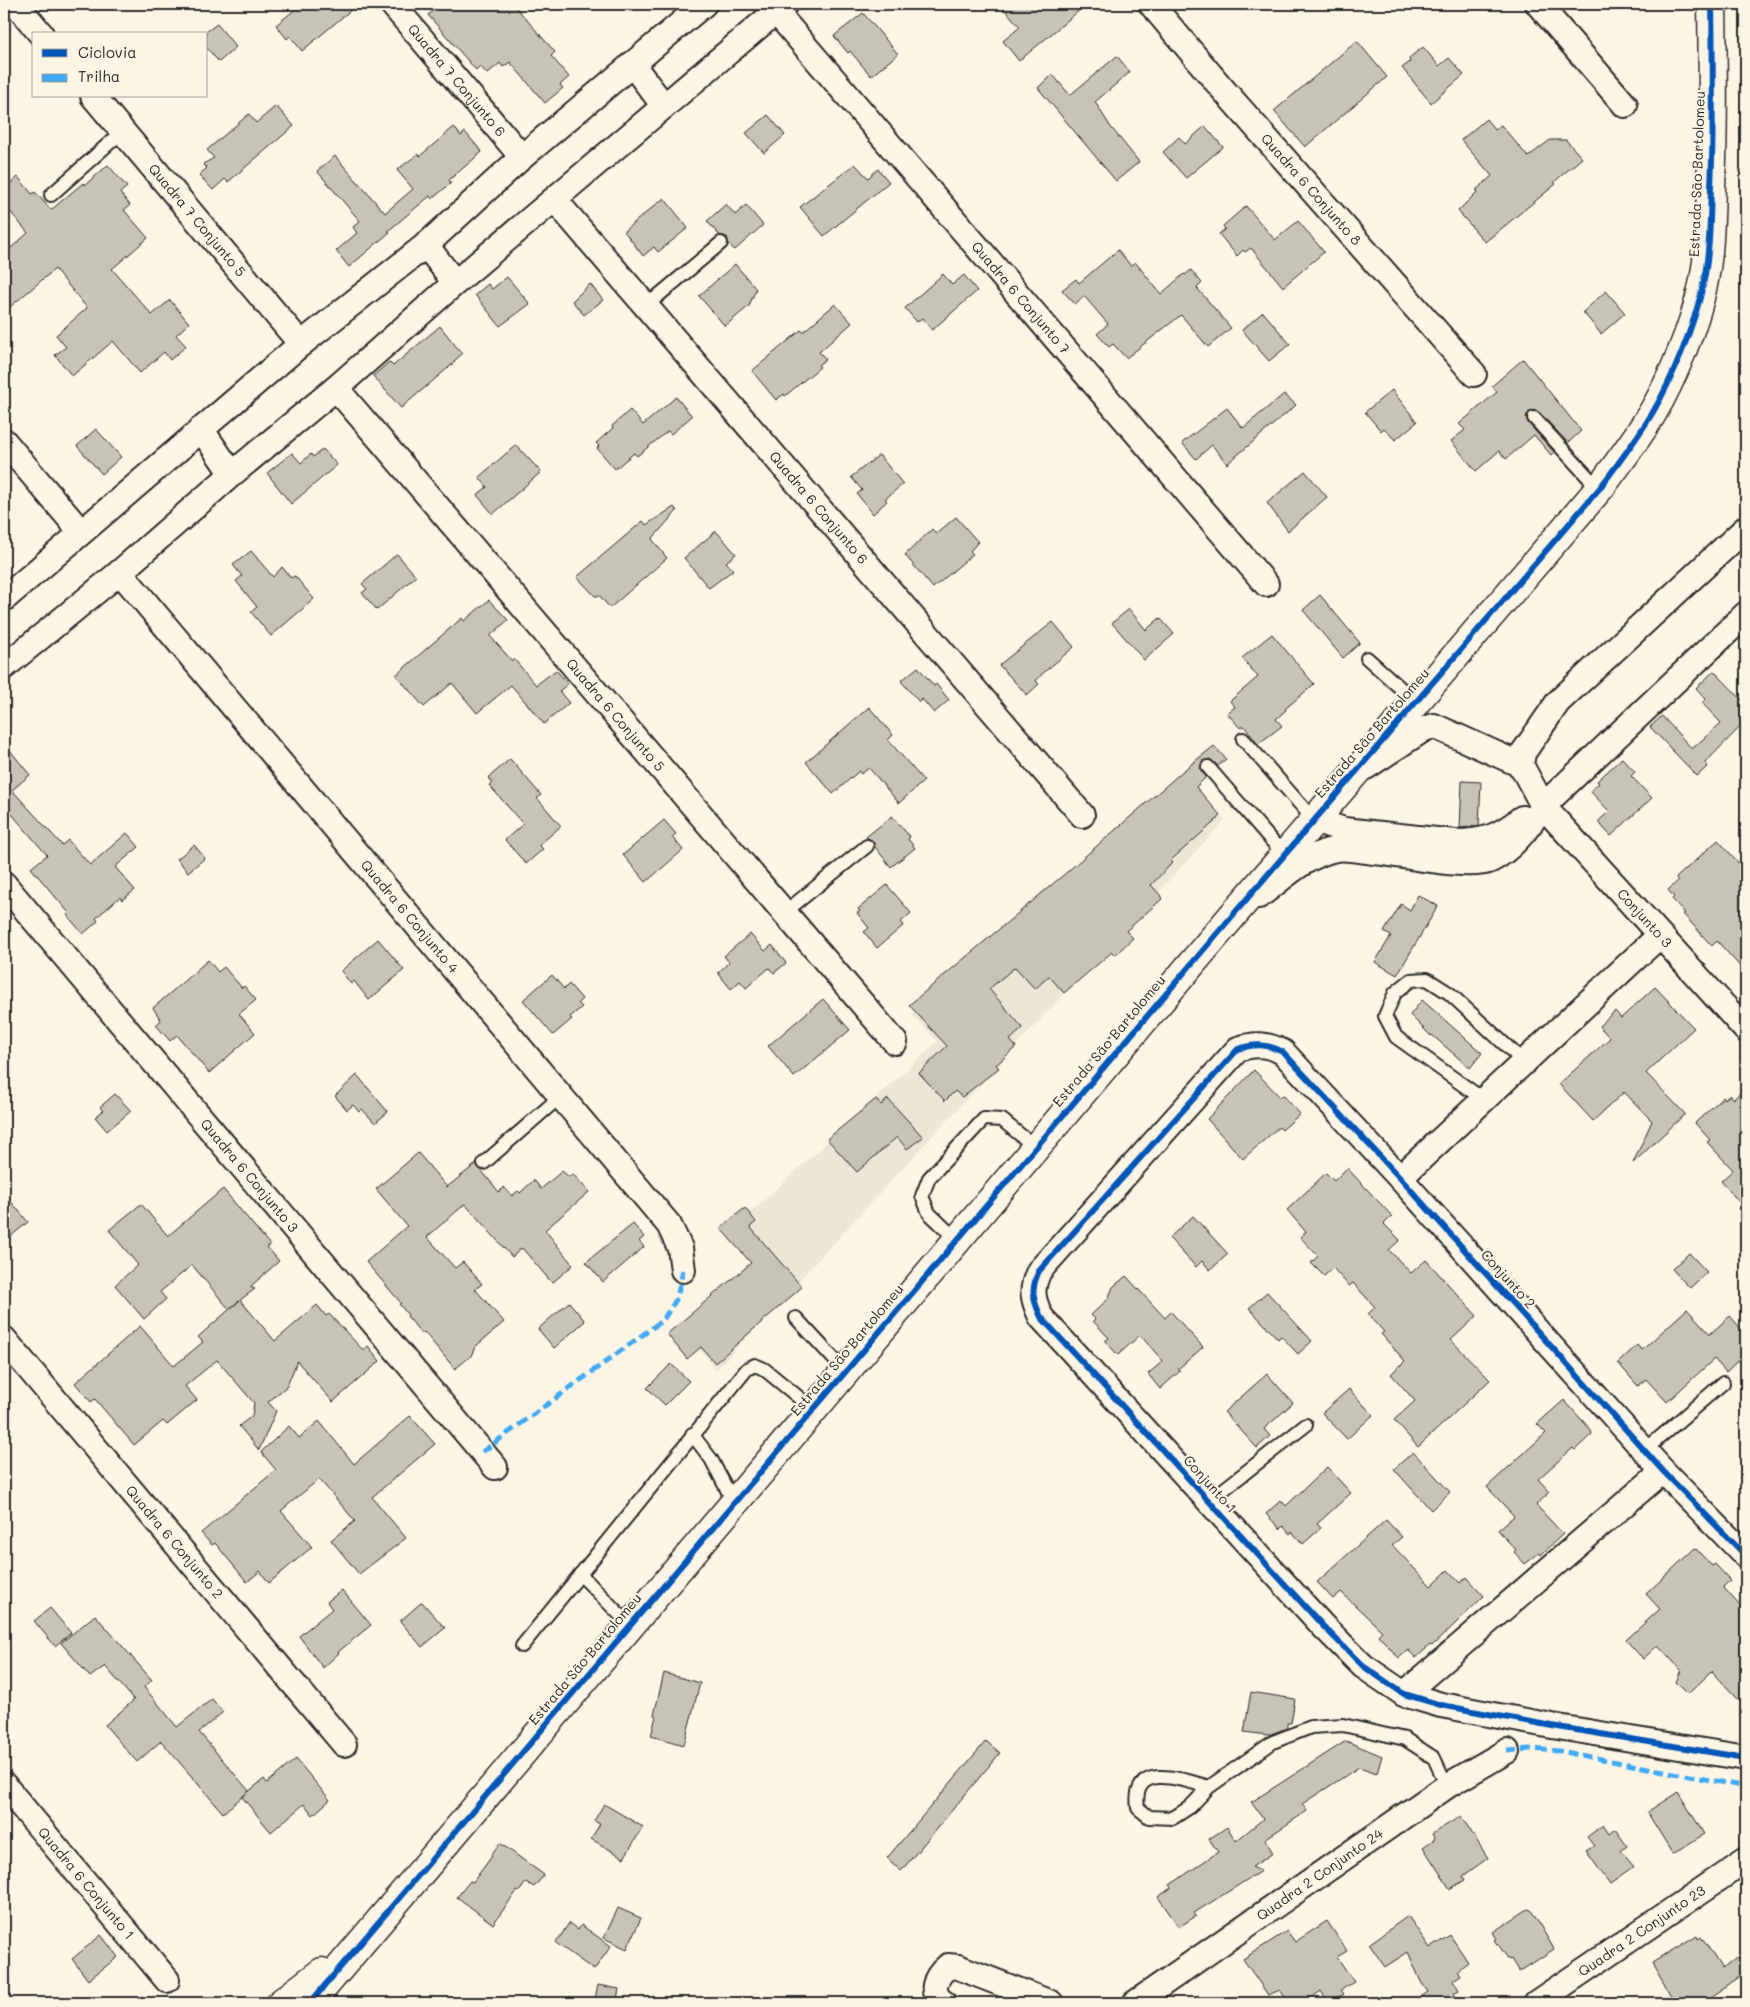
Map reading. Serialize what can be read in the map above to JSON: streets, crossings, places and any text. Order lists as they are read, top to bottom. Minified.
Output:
{"streets":{"street":["Quadra 7 Conjunto 6","Estrada São Bartolomeu","Quadra 6 Conjunto 8","Quadra 7 Conjunto 5","Quadra 6 Conjunto 7","Quadra 6 Conjunto 6","Quadra 6 Conjunto 5","Quadra 6 Conjunto 4","Conjunto 3","Quadra 6 Conjunto 3","Conjunto 2","Conjunto 1","Quadra 6 Conjunto 2","Quadra 2 Conjunto 24","Quadra 6 Conjunto 1","Quadra 2 Conjunto 23"]},"crossings":[["Conjunto 2","Conjunto 1"]],"legend":["Ciclovia","Trilha"]}
